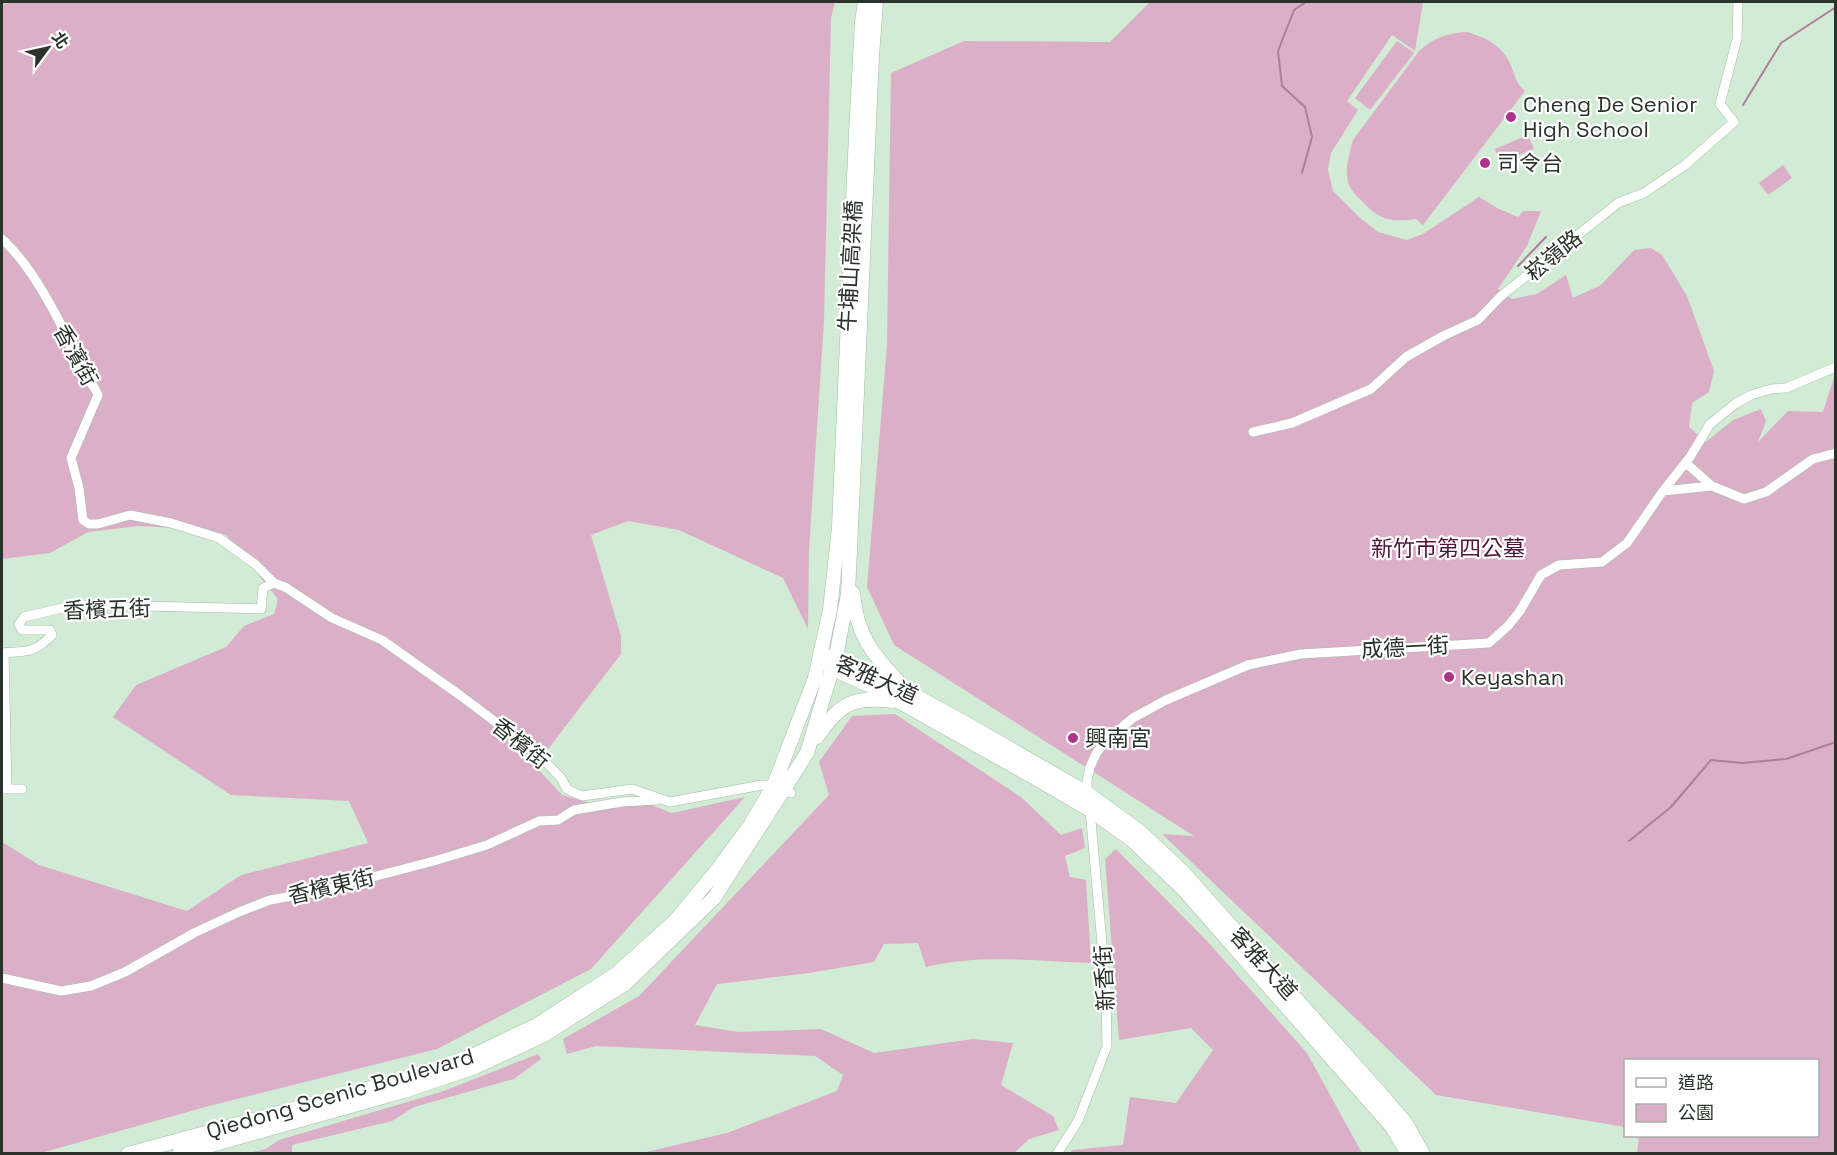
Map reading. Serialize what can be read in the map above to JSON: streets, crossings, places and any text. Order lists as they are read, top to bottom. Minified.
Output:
{"streets":{"street":["崧嶺路","牛埔山高架橋","香濱街","香檳五街","成德一街","客雅大道","香檳街","香檳東街","新香街","Qiedong Scenic Boulevard"]},"crossings":[["牛埔山高架橋","Qiedong Scenic Boulevard"],["香濱街","香檳五街"],["香濱街","香檳街"],["香檳五街","香檳街"],["成德一街","客雅大道"],["成德一街","新香街"],["客雅大道","新香街"],["客雅大道","Qiedong Scenic Boulevard"],["香檳街","香檳東街"],["香檳街","Qiedong Scenic Boulevard"]],"parks":["新竹市第四公墓"],"places":["Cheng De Senior High School","司令台","Keyashan","興南宮"],"legend":["道路","公園"],"north":"top right"}
